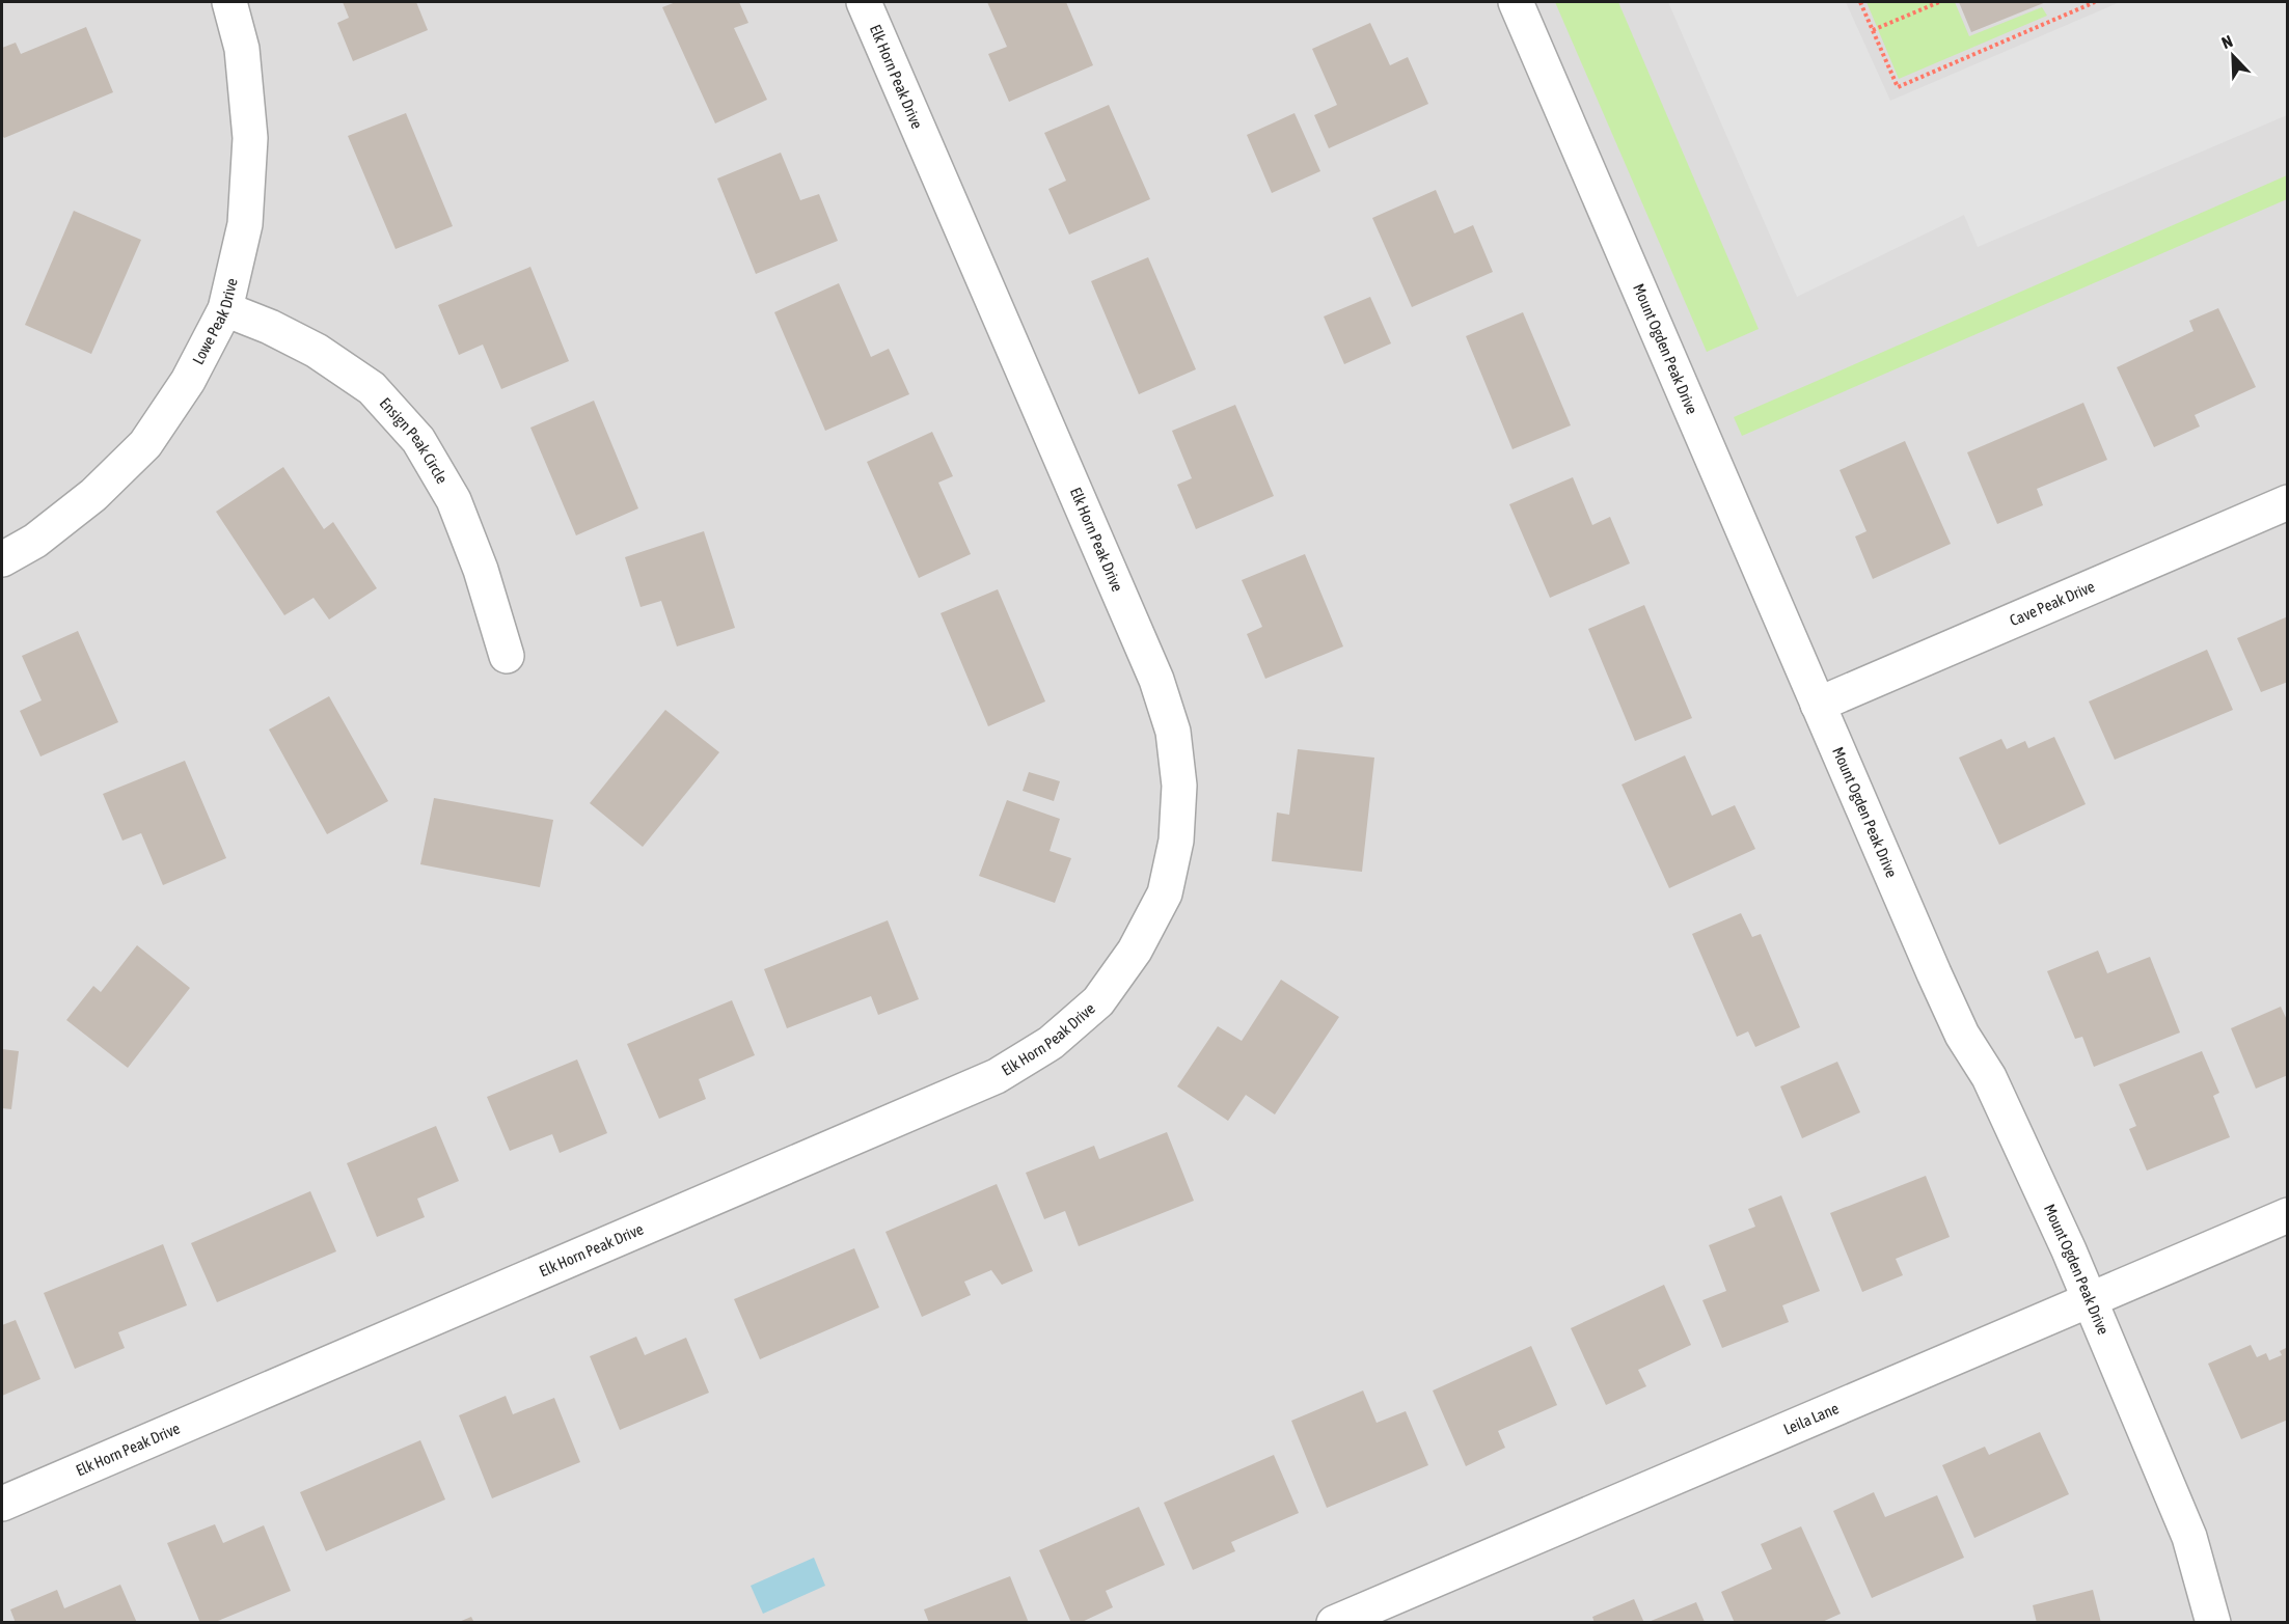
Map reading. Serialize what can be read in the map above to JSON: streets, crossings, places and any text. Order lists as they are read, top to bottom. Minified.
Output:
{"streets":{"street":["Elk Horn Peak Drive","Lowe Peak Drive","Mount Ogden Peak Drive","Ensign Peak Circle","Cave Peak Drive","Leila Lane"]},"crossings":[["Lowe Peak Drive","Ensign Peak Circle"],["Mount Ogden Peak Drive","Cave Peak Drive"],["Mount Ogden Peak Drive","Leila Lane"]],"north":"top left"}
